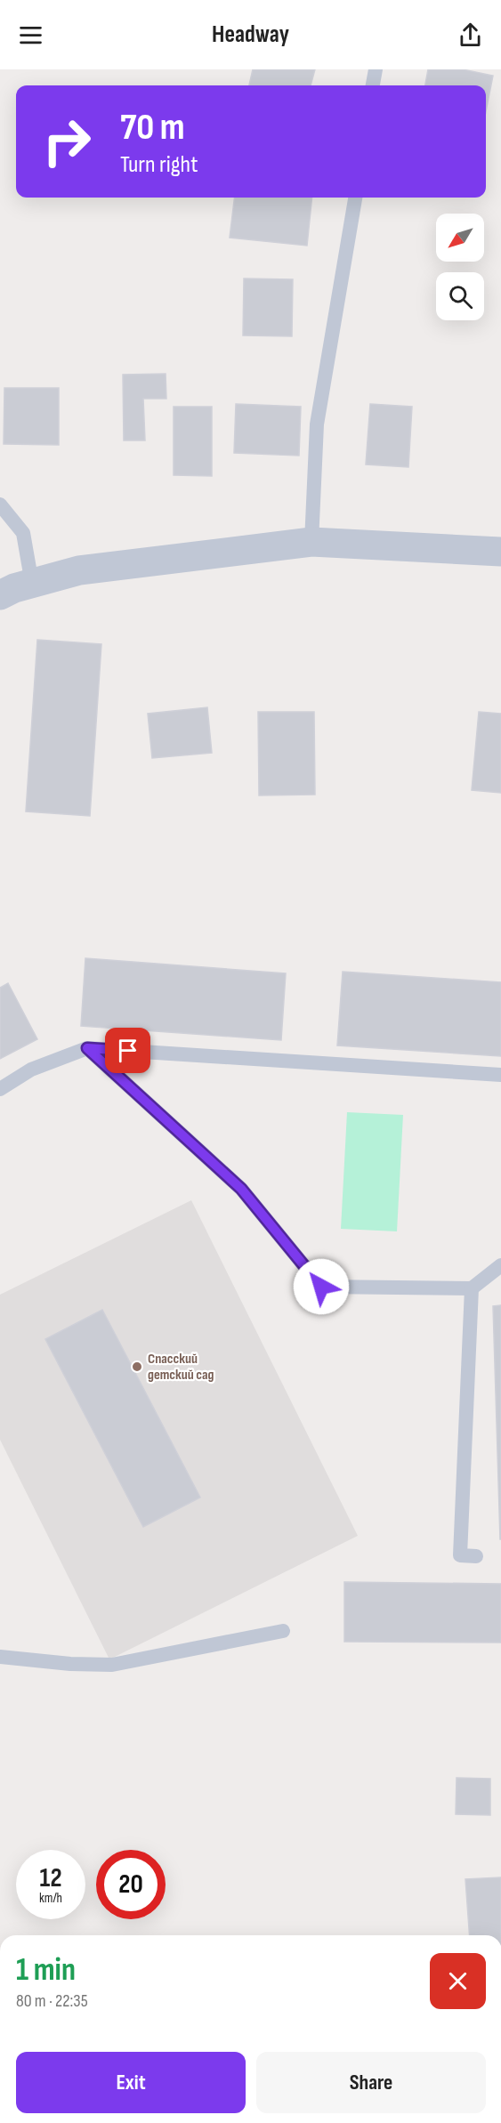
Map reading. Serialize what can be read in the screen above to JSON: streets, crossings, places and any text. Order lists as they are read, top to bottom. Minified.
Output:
{"places":["Спасский детский сад"],"north":"bottom left","page":{"header":"Headway","turn":["70 m","Turn right"],"speed":"12 km/h","limit":"20","heading":["1 min","80 m · 22:35"],"buttons":["Exit","Share"]}}
